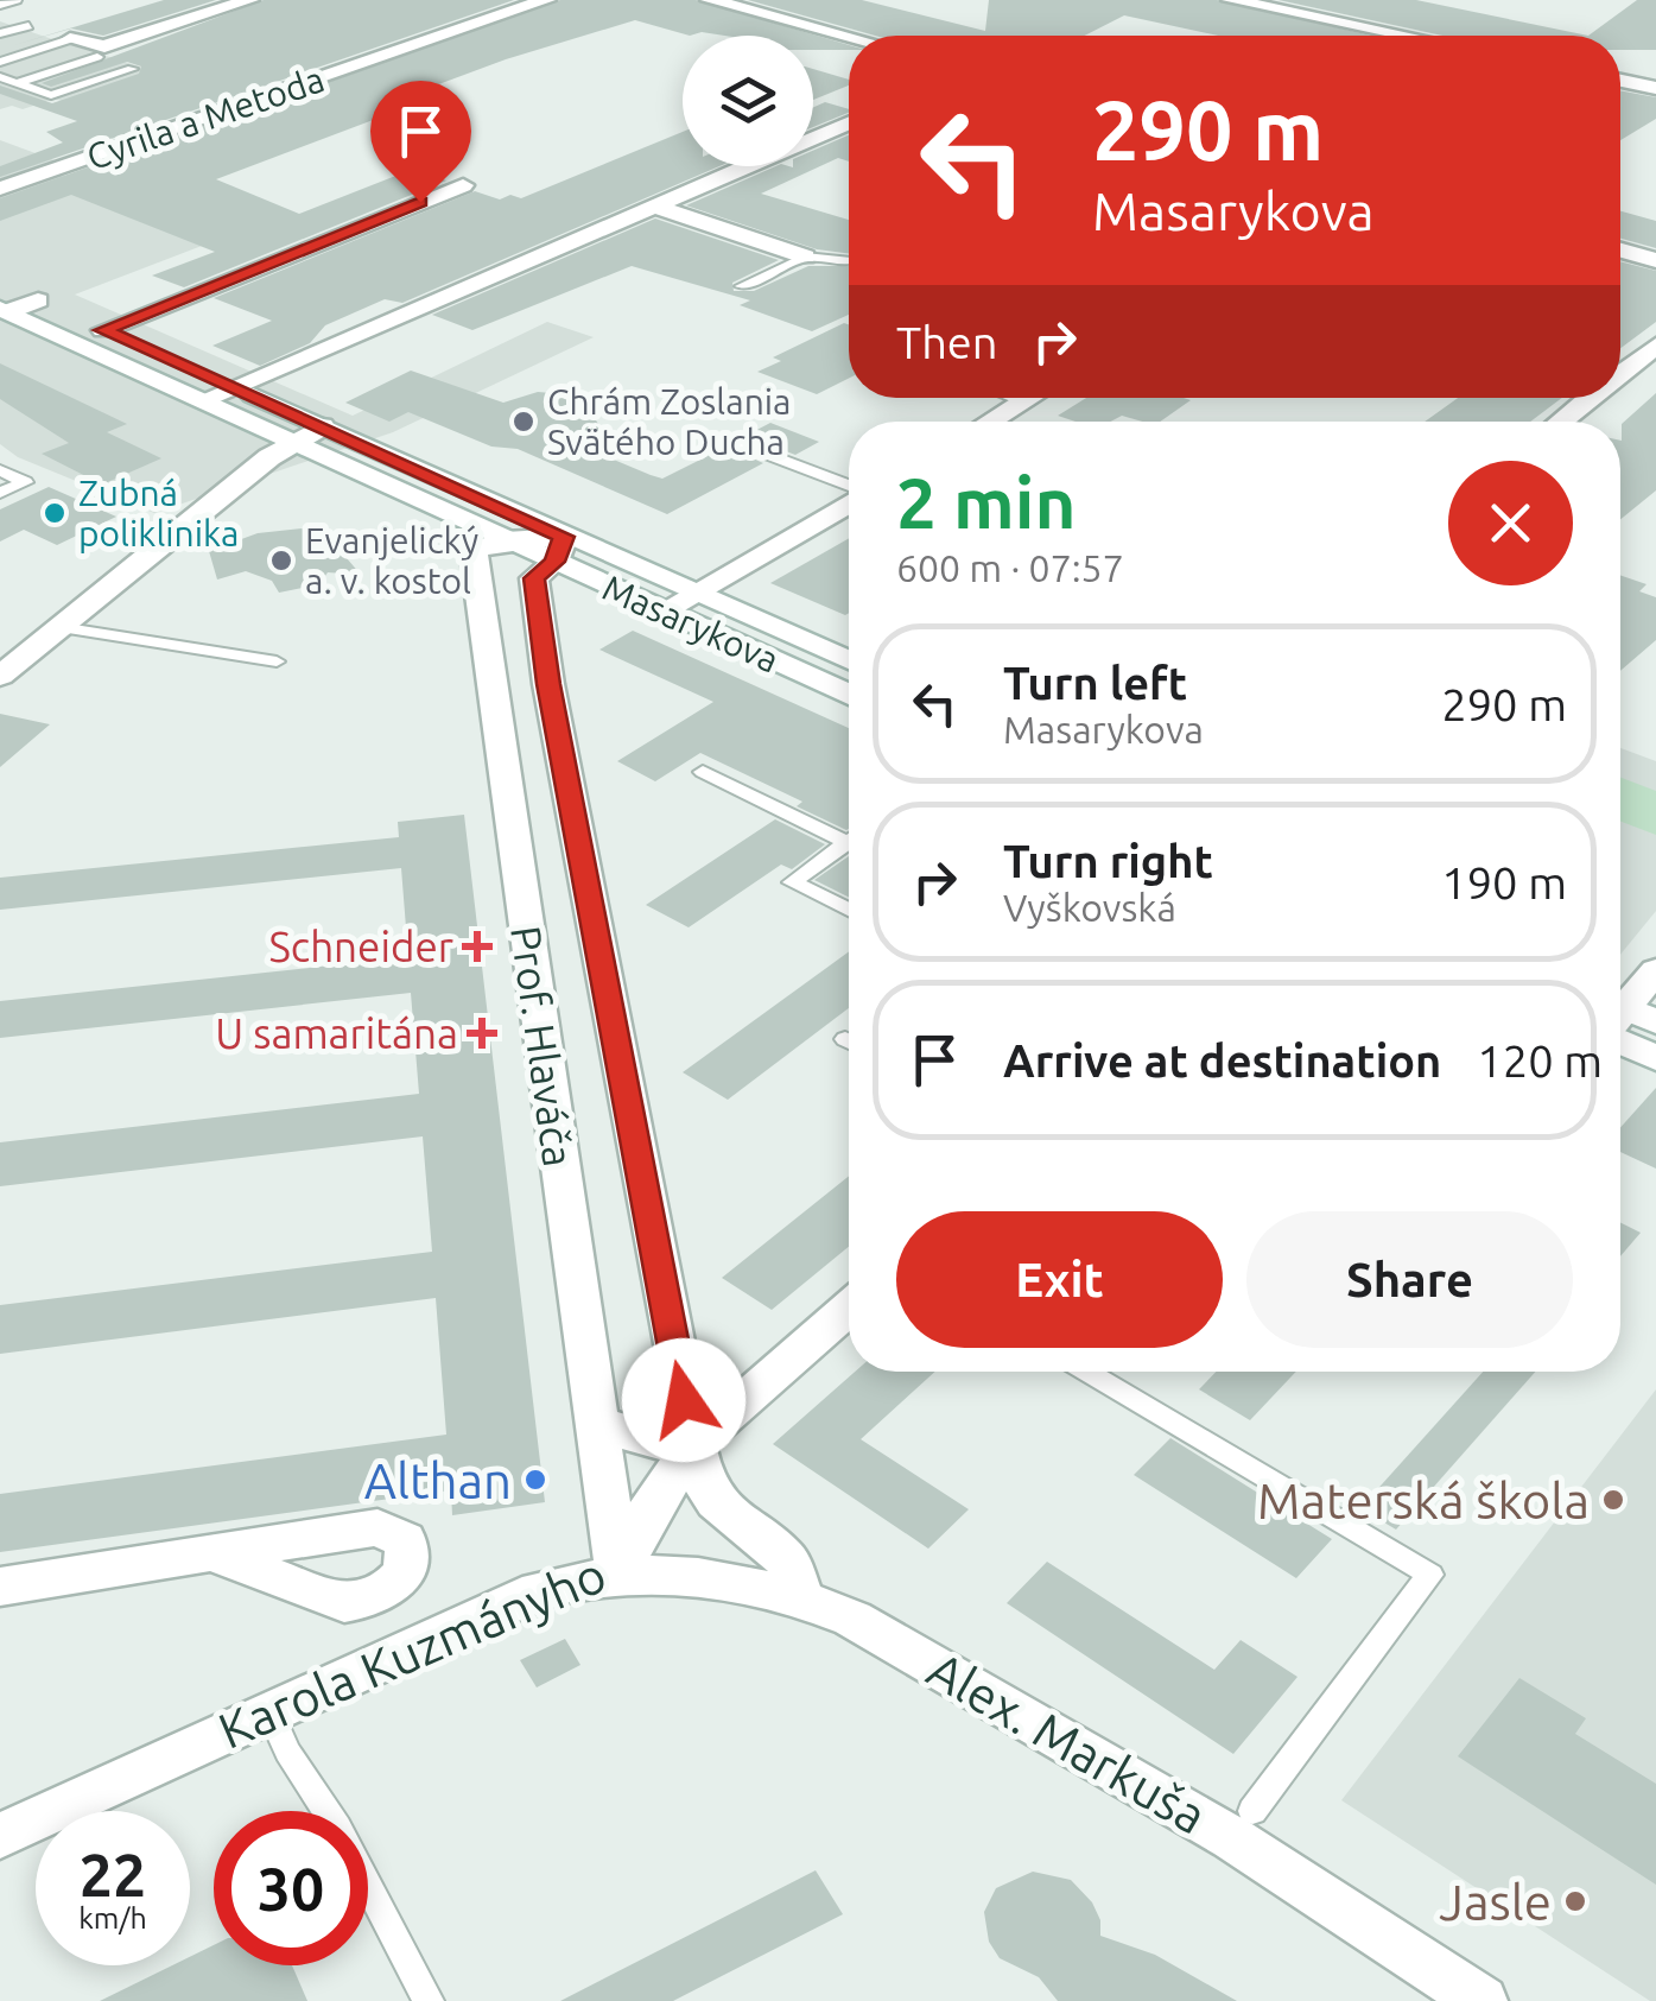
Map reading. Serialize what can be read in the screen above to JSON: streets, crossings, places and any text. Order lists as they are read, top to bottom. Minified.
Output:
{"streets":{"street":["Cyrila a Metoda","Masarykova","Prof. Hlaváča","Karola Kuzmányho","Alex. Markuša"]},"crossings":[["Masarykova","Prof. Hlaváča"],["Prof. Hlaváča","Karola Kuzmányho"],["Prof. Hlaváča","Alex. Markuša"],["Karola Kuzmányho","Alex. Markuša"]],"places":{"other":["Chrám Zoslania Svätého Ducha","Zubná poliklinika","Evanjelický a. v. kostol","Althan","Materská škola","Jasle"],"health":["Schneider","U samaritána"]},"page":{"turn":["290 m","Masarykova"],"then":"Then","heading":["2 min","600 m · 07:57"],"list":[{"name":"Turn left","note":"Masarykova","value":"290 m"},{"name":"Turn right","note":"Vyškovská","value":"190 m"},{"name":"Arrive at destination","value":"120 m"}],"buttons":["Exit","Share"],"speed":"22 km/h","limit":"30"}}
